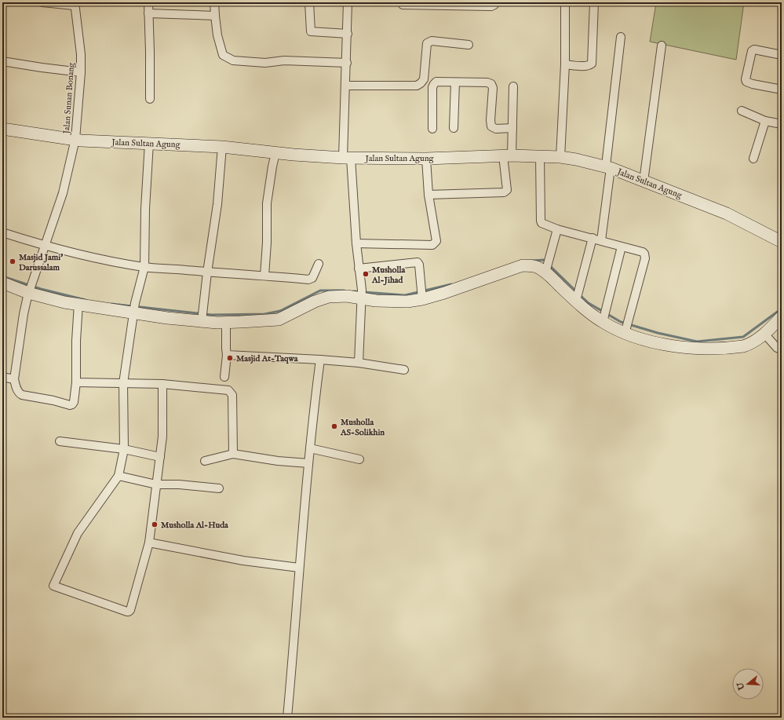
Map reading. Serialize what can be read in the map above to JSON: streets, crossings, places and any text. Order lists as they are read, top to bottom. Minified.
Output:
{"streets":{"main road":["Jalan Sultan Agung"],"street":["Jalan Sunan Bonang"]},"crossings":[["Jalan Sunan Bonang","Jalan Sultan Agung"]],"places":["Masjid Jami' Darussalam","Musholla Al-Jihad","Masjid At-Taqwa","Musholla AS-Solikhin","Musholla Al-Huda"],"north":"left"}
